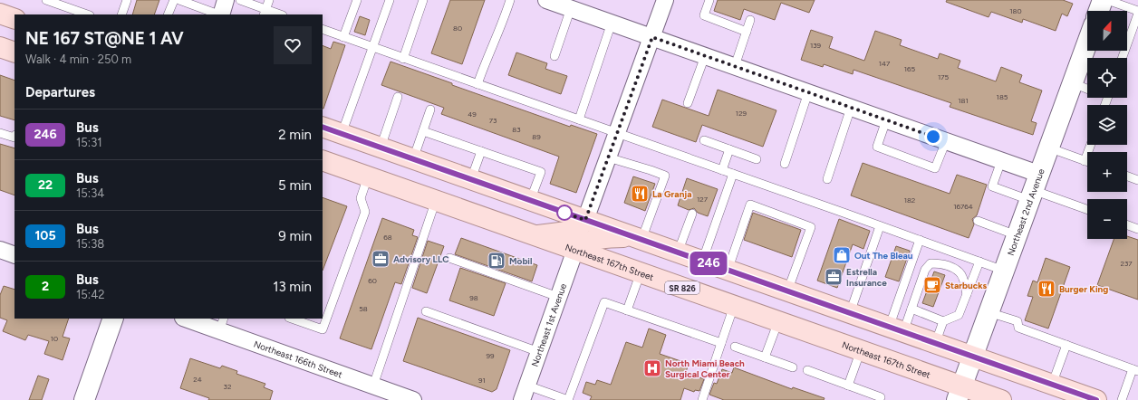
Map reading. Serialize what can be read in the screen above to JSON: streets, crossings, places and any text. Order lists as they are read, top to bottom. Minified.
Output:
{"streets":{"main road":["Northeast 167th Street","SR 826"],"street":["Northeast 2nd Avenue","Northeast 1st Avenue","Northeast 166th Street"]},"crossings":[["Northeast 2nd Avenue","Northeast 167th Street"],["Northeast 167th Street","Northeast 1st Avenue"]],"places":{"restaurant":["La Granja","Burger King"],"shop":["Out The Bleau"],"office":["Advisory LLC","Estrella Insurance"],"fuel station":["Mobil"],"cafe":["Starbucks"],"hospital":["North Miami Beach Surgical Center"]},"lines":["bus line 246"],"house_numbers":["180","80","139","147","165","175","185","181","129","49","73","83","89","127","182","16764","68","237","60","98","58","10","99","24","91","32"],"north":"top","page":{"on_map":"246","map_buttons":["+","−"],"heading":[["NE 167 ST@NE 1 AV","Walk · 4 min · 250 m"],"Departures"],"list":[{"mark":"246","name":"Bus","note":"15:31","value":"2 min"},{"mark":"22","name":"Bus","note":"15:34","value":"5 min"},{"mark":"105","name":"Bus","note":"15:38","value":"9 min"},{"mark":"2","name":"Bus","note":"15:42","value":"13 min"}]}}
